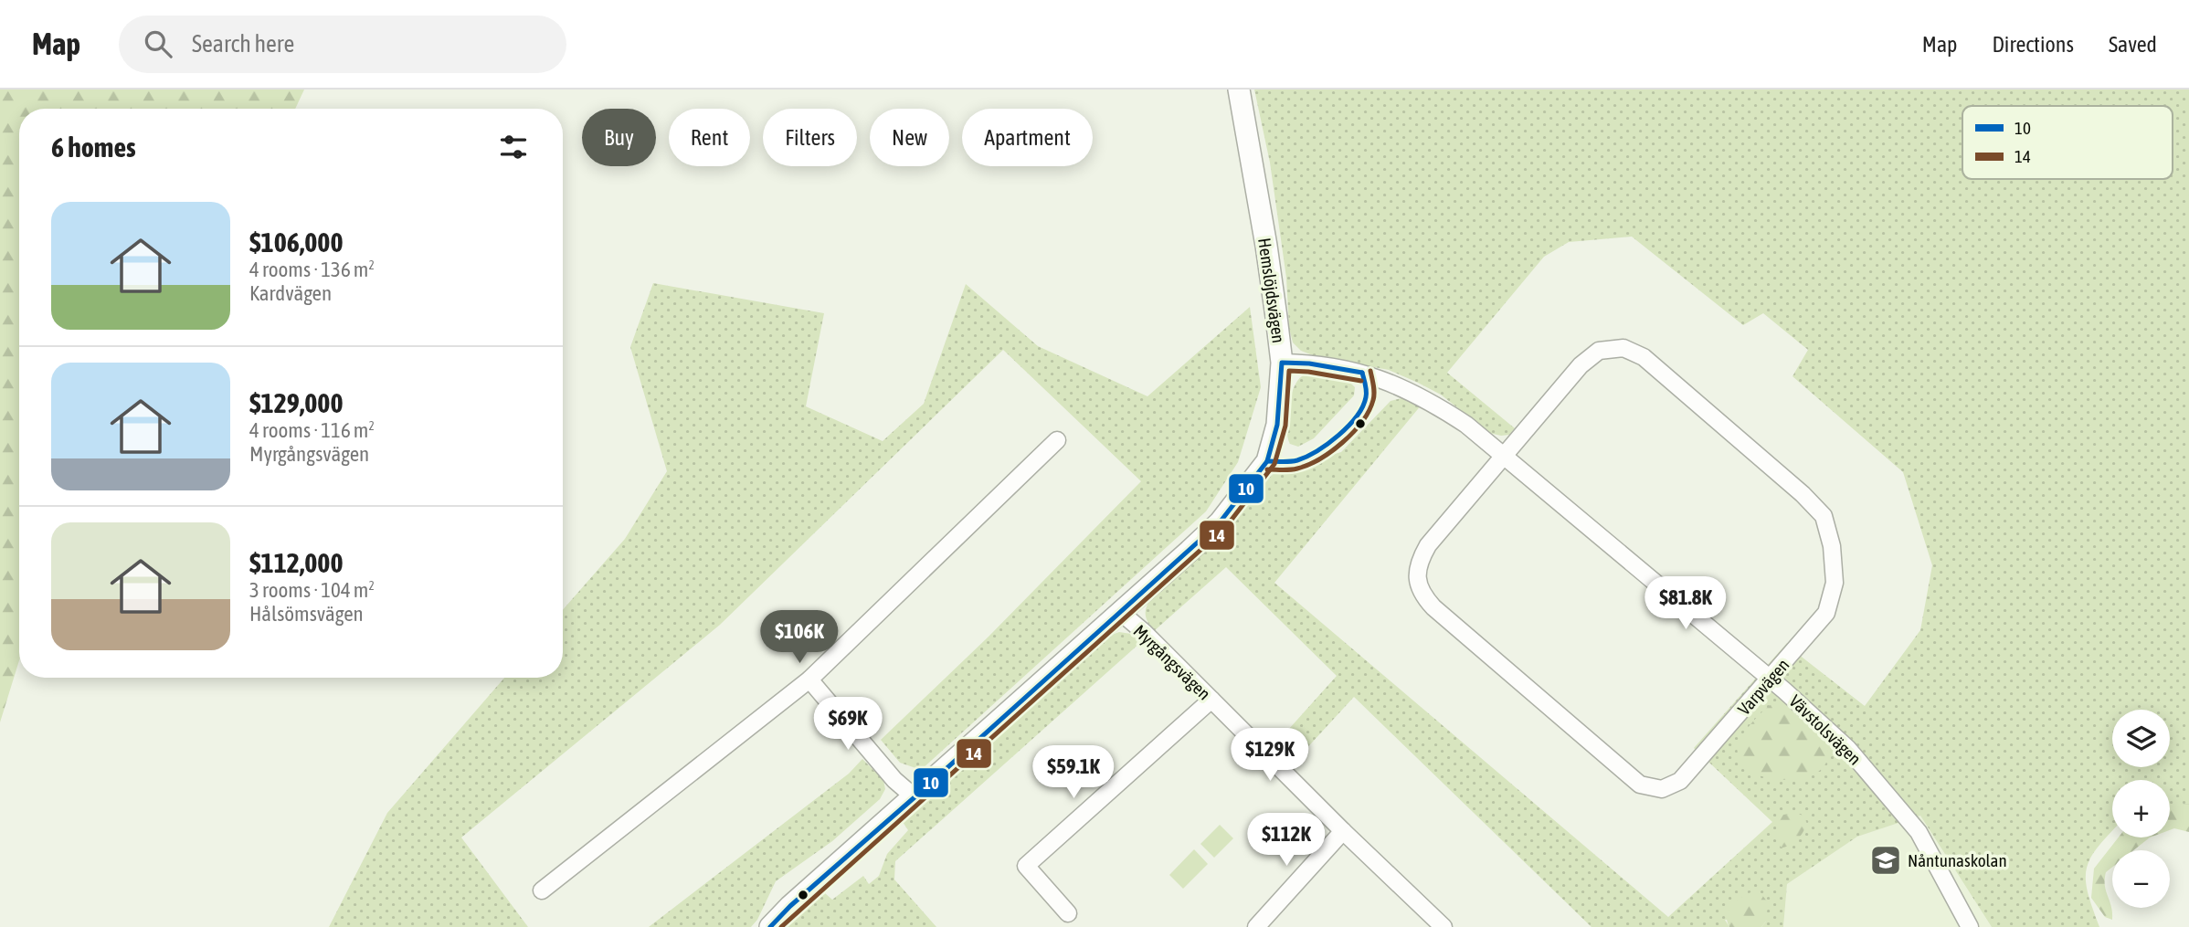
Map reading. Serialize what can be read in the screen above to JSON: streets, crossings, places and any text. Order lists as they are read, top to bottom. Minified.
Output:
{"streets":{"street":["Hemslöjdsvägen","Myrgångsvägen","Varpvägen","Vävstolsvägen"]},"crossings":[["Hemslöjdsvägen","Myrgångsvägen"],["Hemslöjdsvägen","Vävstolsvägen"],["Varpvägen","Vävstolsvägen"]],"places":{"school or university":["Nåntunaskolan"]},"lines":["transit line 10","transit line 14"],"legend":["10","14"],"page":{"header":"Map","search":"Search here","nav":["Map","Directions","Saved"],"chip":["Buy","Rent","Filters","New","Apartment"],"heading":"6 homes","list":[{"name":"$106,000","note":"4 rooms · 136 m² · Kardvägen"},{"name":"$129,000","note":"4 rooms · 116 m² · Myrgångsvägen"},{"name":"$112,000","note":"3 rooms · 104 m² · Hålsömsvägen"}],"price":["$81.8K","$106K","$69K","$129K","$59.1K","$112K"],"map_buttons":["+","−"]}}
